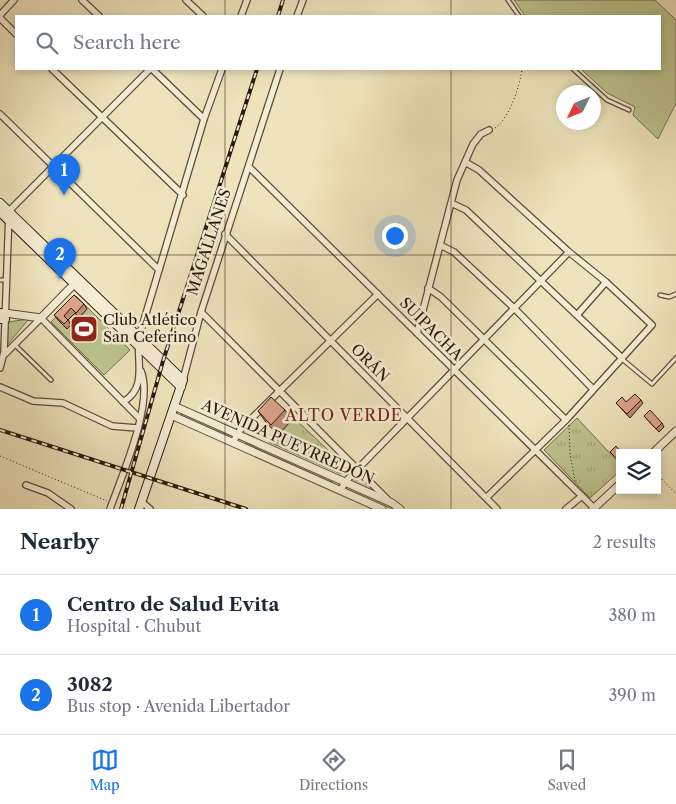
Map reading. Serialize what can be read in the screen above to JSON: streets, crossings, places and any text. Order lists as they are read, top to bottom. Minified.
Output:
{"streets":{"main road":["MAGALLANES"],"street":["SUIPACHA","ORÁN","AVENIDA PUEYRREDÓN"]},"crossings":[["MAGALLANES","SUIPACHA"],["MAGALLANES","ORÁN"],["MAGALLANES","AVENIDA PUEYRREDÓN"]],"districts":["ALTO VERDE"],"places":{"sports":["Club Atlético San Ceferino"]},"north":"bottom left","page":{"search":"Search here","pins":["1","2"],"heading":["Nearby","2 results"],"list":[{"mark":"1","name":"Centro de Salud Evita","note":"Hospital · Chubut","value":"380 m"},{"mark":"2","name":"3082","note":"Bus stop · Avenida Libertador","value":"390 m"}],"nav":["Map","Directions","Saved"]}}
